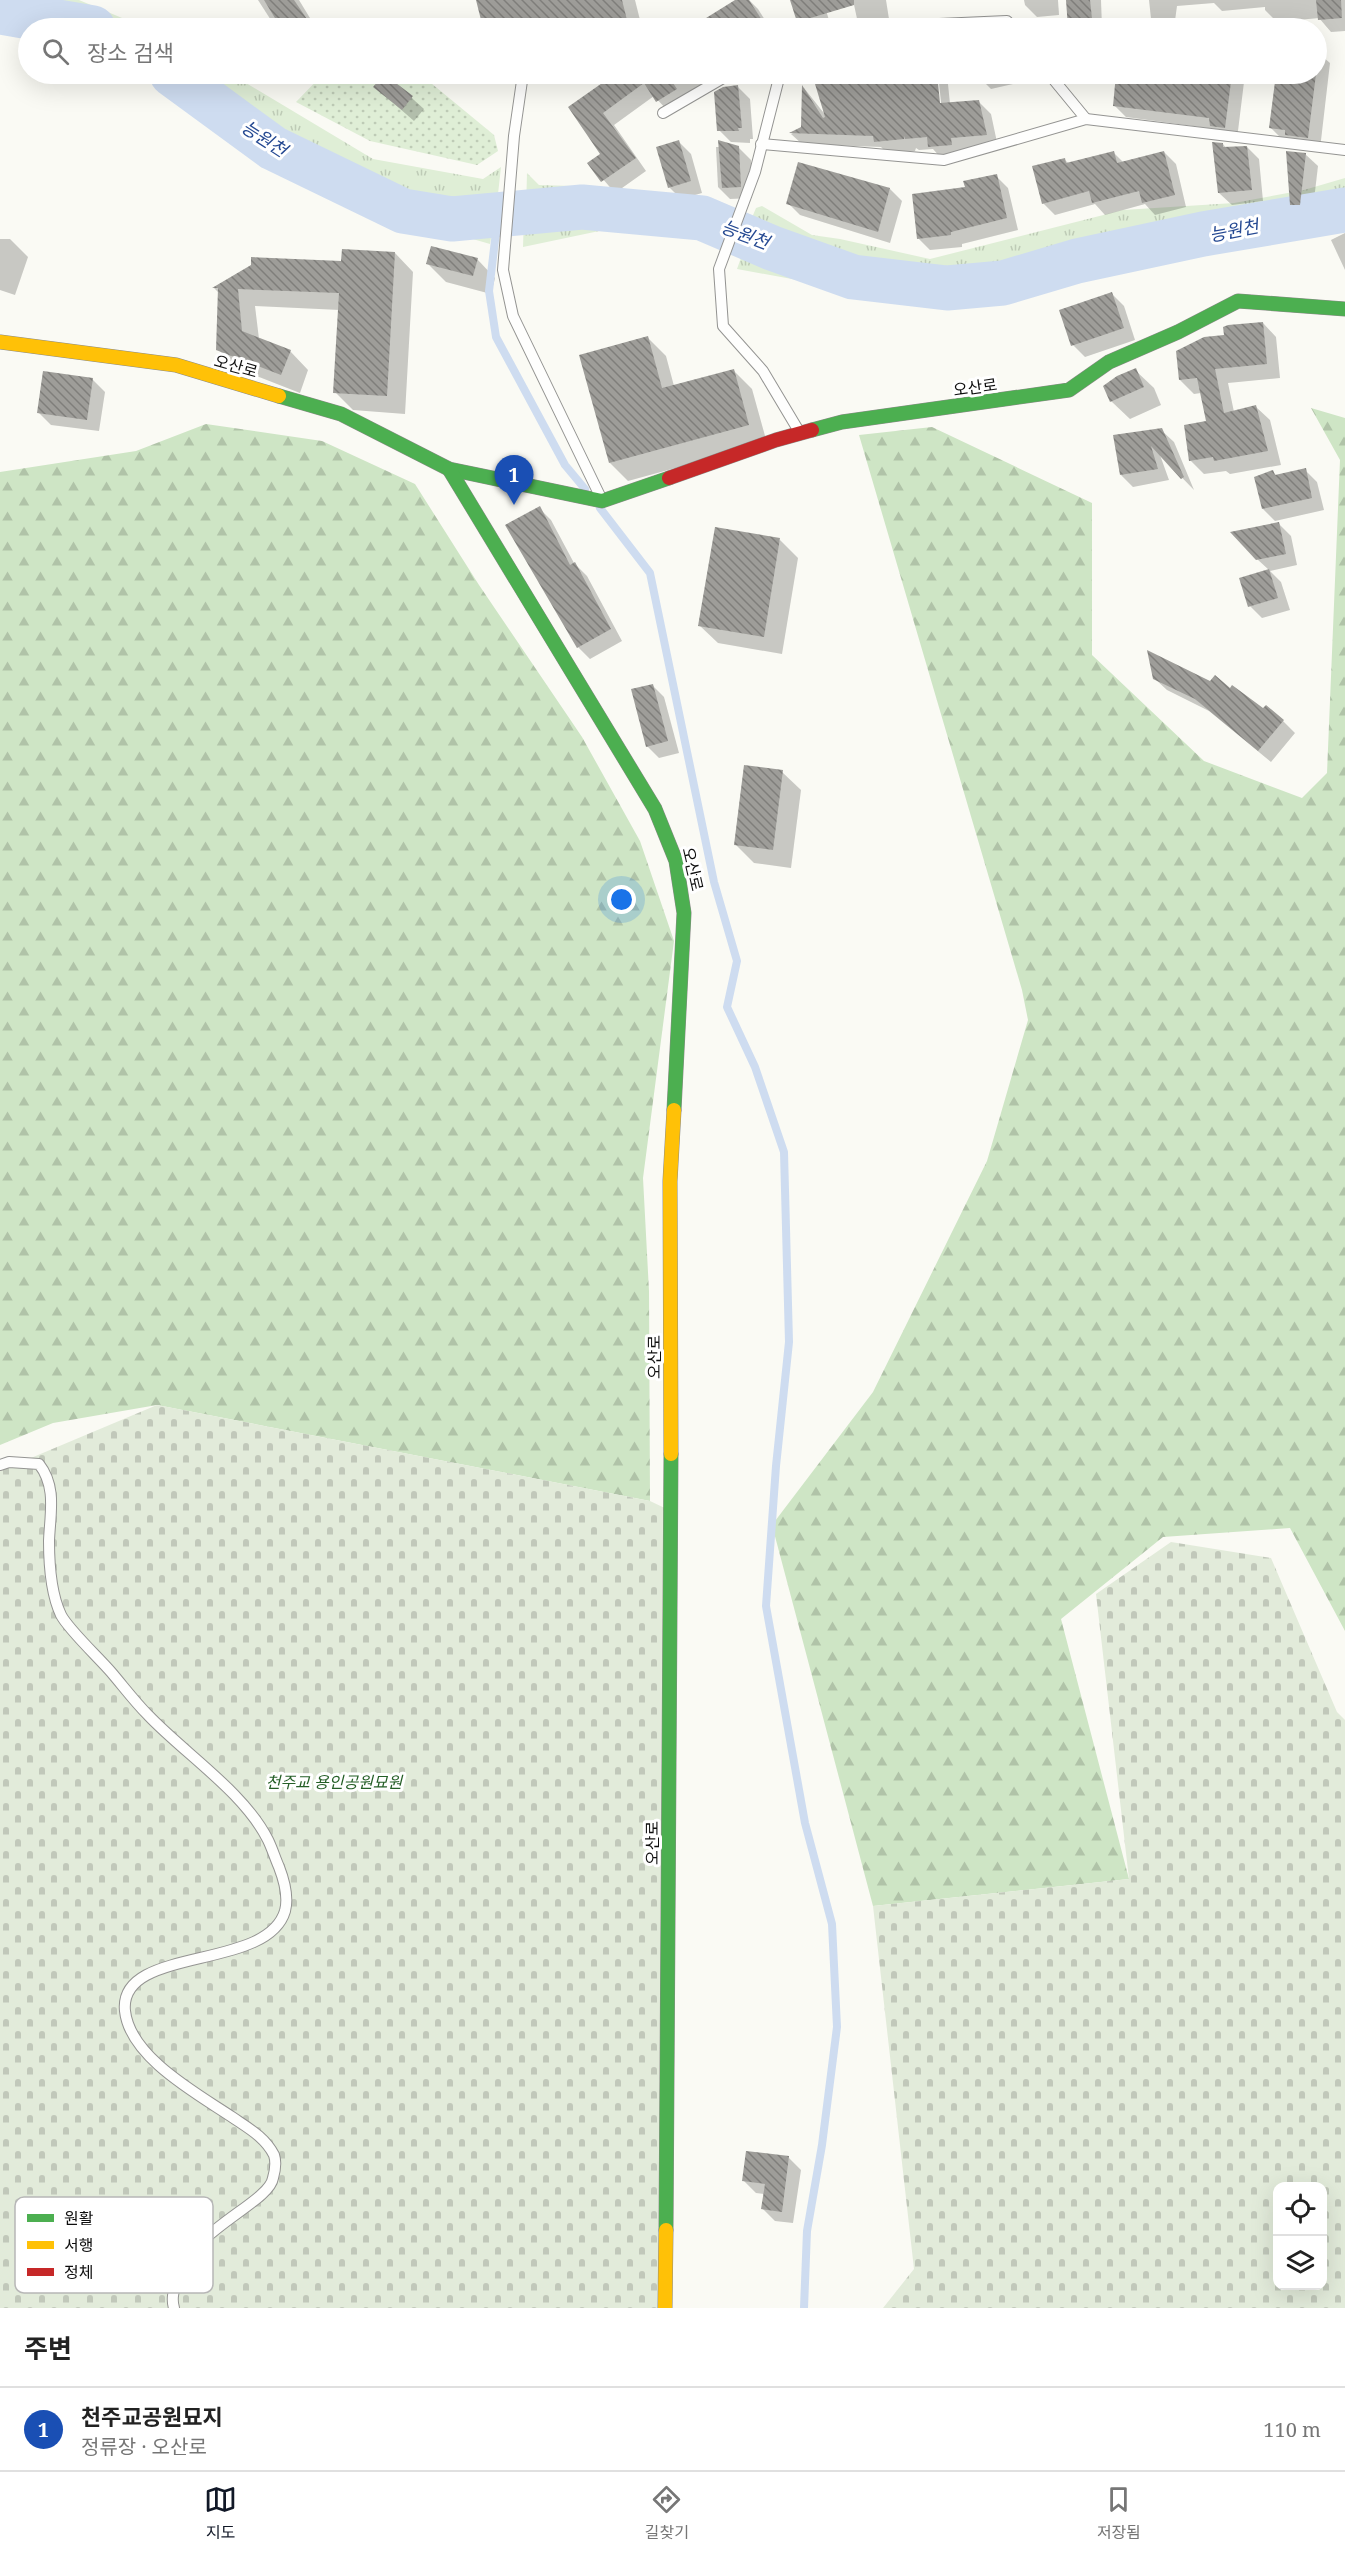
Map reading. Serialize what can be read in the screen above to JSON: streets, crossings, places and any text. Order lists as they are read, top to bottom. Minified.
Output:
{"streets":{"street":["오산로"]},"water":["능원천"],"parks":["천주교 용인공원묘원"],"legend":["원활","서행","정체"],"page":{"search":"장소 검색","pins":"1","heading":"주변","list":[{"mark":"1","name":"천주교공원묘지","note":"정류장 · 오산로","value":"110 m"}],"nav":["지도","길찾기","저장됨"]}}
